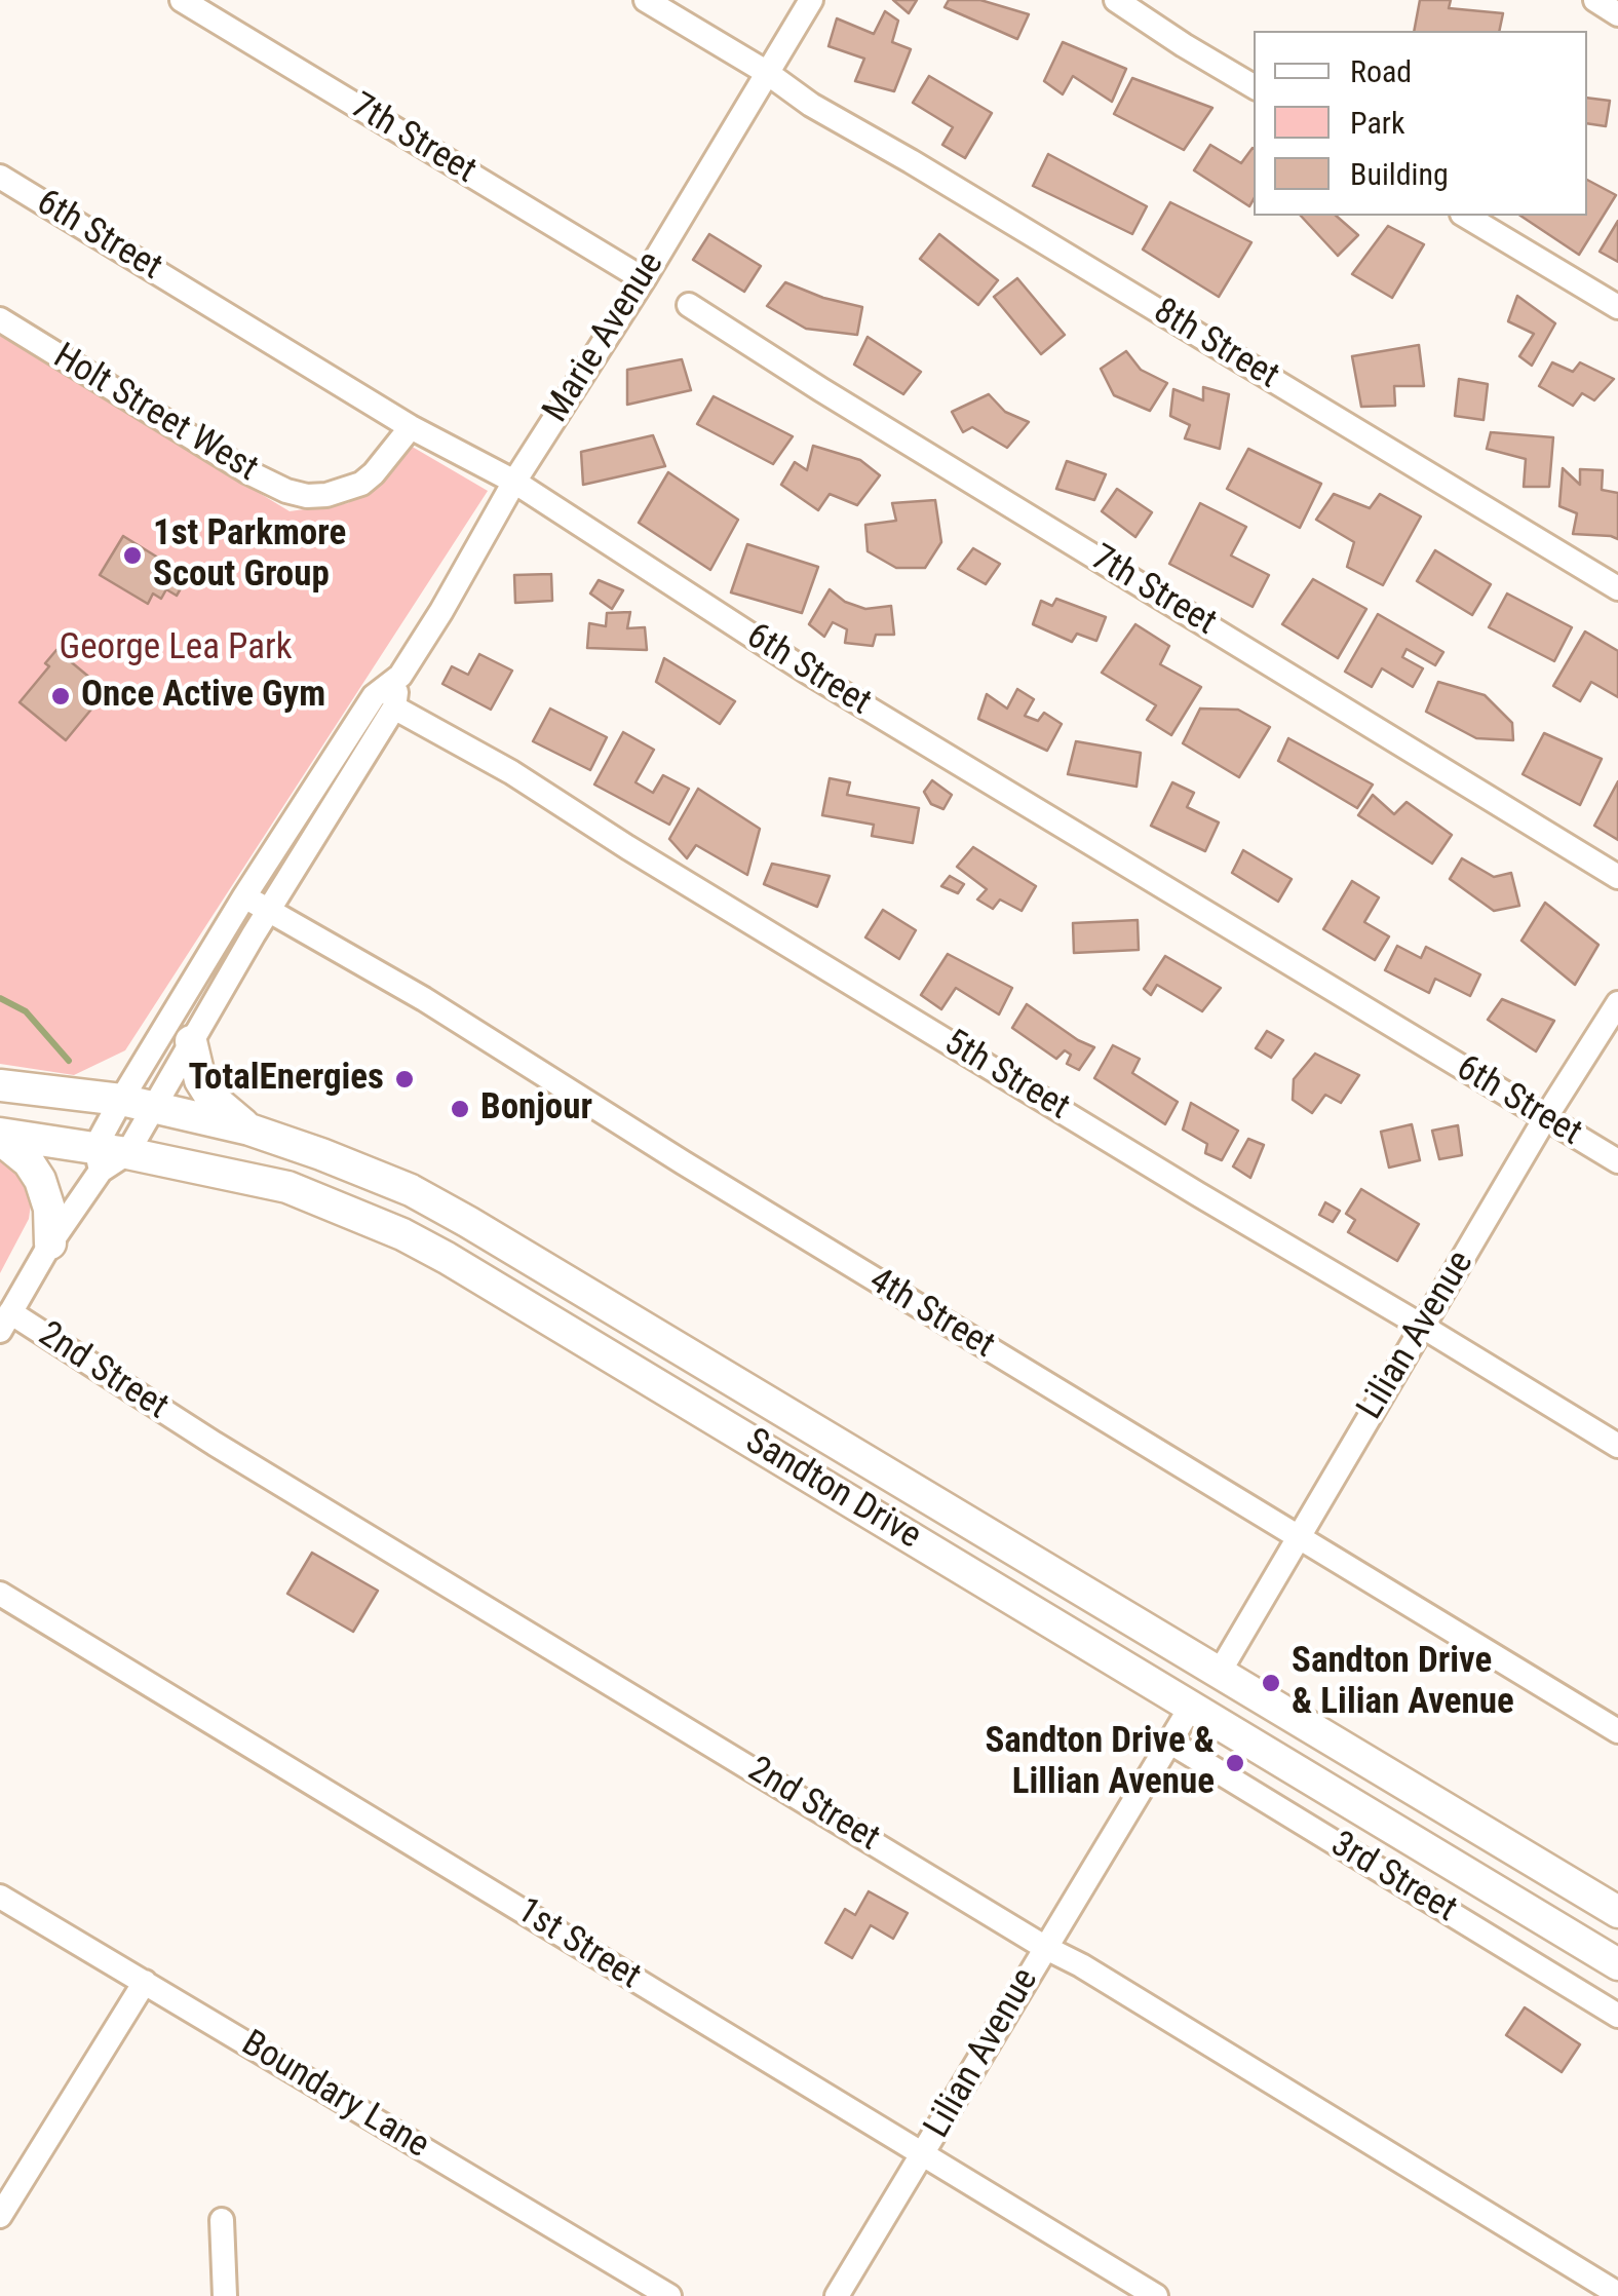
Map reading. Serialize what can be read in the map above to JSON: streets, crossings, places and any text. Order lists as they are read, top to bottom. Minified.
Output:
{"streets":{"main road":["Sandton Drive"],"street":["7th Street","6th Street","Marie Avenue","8th Street","Holt Street West","5th Street","4th Street","Lilian Avenue","2nd Street","3rd Street","1st Street","Boundary Lane"]},"crossings":[["7th Street","Marie Avenue"],["6th Street","Marie Avenue"],["6th Street","Holt Street West"],["6th Street","Lilian Avenue"],["Marie Avenue","8th Street"],["Marie Avenue","5th Street"],["Marie Avenue","4th Street"],["Marie Avenue","Sandton Drive"],["5th Street","Lilian Avenue"],["4th Street","Lilian Avenue"],["Lilian Avenue","2nd Street"],["Lilian Avenue","Sandton Drive"],["Lilian Avenue","3rd Street"],["Lilian Avenue","1st Street"]],"parks":["George Lea Park"],"places":["1st Parkmore Scout Group","Once Active Gym","TotalEnergies","Bonjour","Sandton Drive & Lilian Avenue","Sandton Drive & Lillian Avenue"],"legend":["Road","Park","Building"]}
